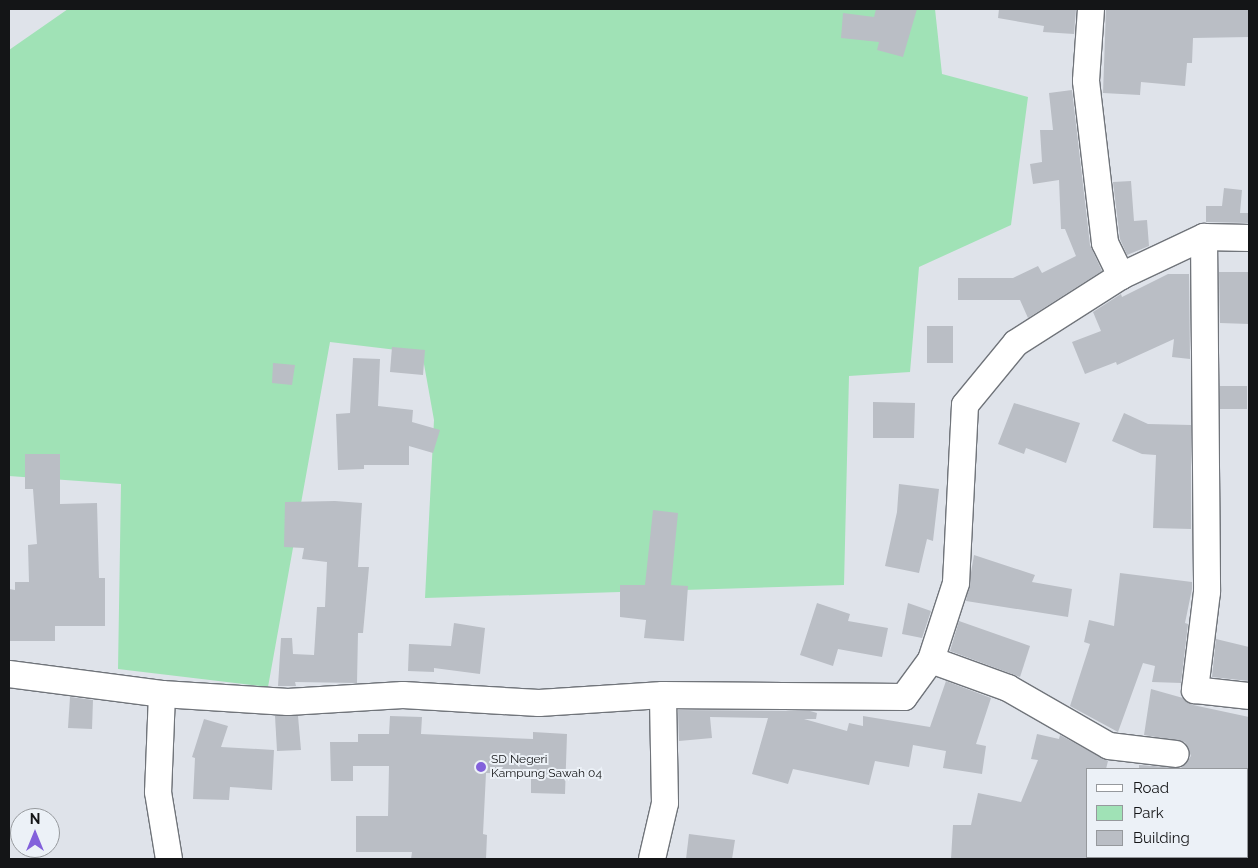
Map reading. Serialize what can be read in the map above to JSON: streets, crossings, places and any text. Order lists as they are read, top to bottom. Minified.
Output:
{"places":["SD Negeri Kampung Sawah 04"],"legend":["Road","Park","Building"],"north":"top"}
